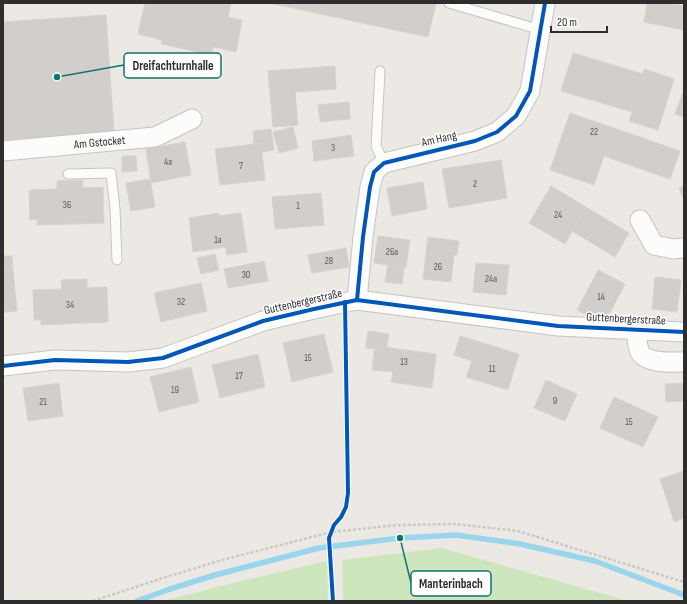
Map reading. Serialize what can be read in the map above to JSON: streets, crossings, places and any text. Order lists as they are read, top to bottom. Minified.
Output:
{"streets":{"street":["Am Hang","Am Gstocket","Guttenbergerstraße"]},"places":["Dreifachturnhalle","Manterinbach"],"house_numbers":["22","3","4a","7","2","36","1","24","1a","26a","28","26","30","24a","14","32","34","15","13","11","17","19","9","21","15"],"scale_bar":"20 m"}
